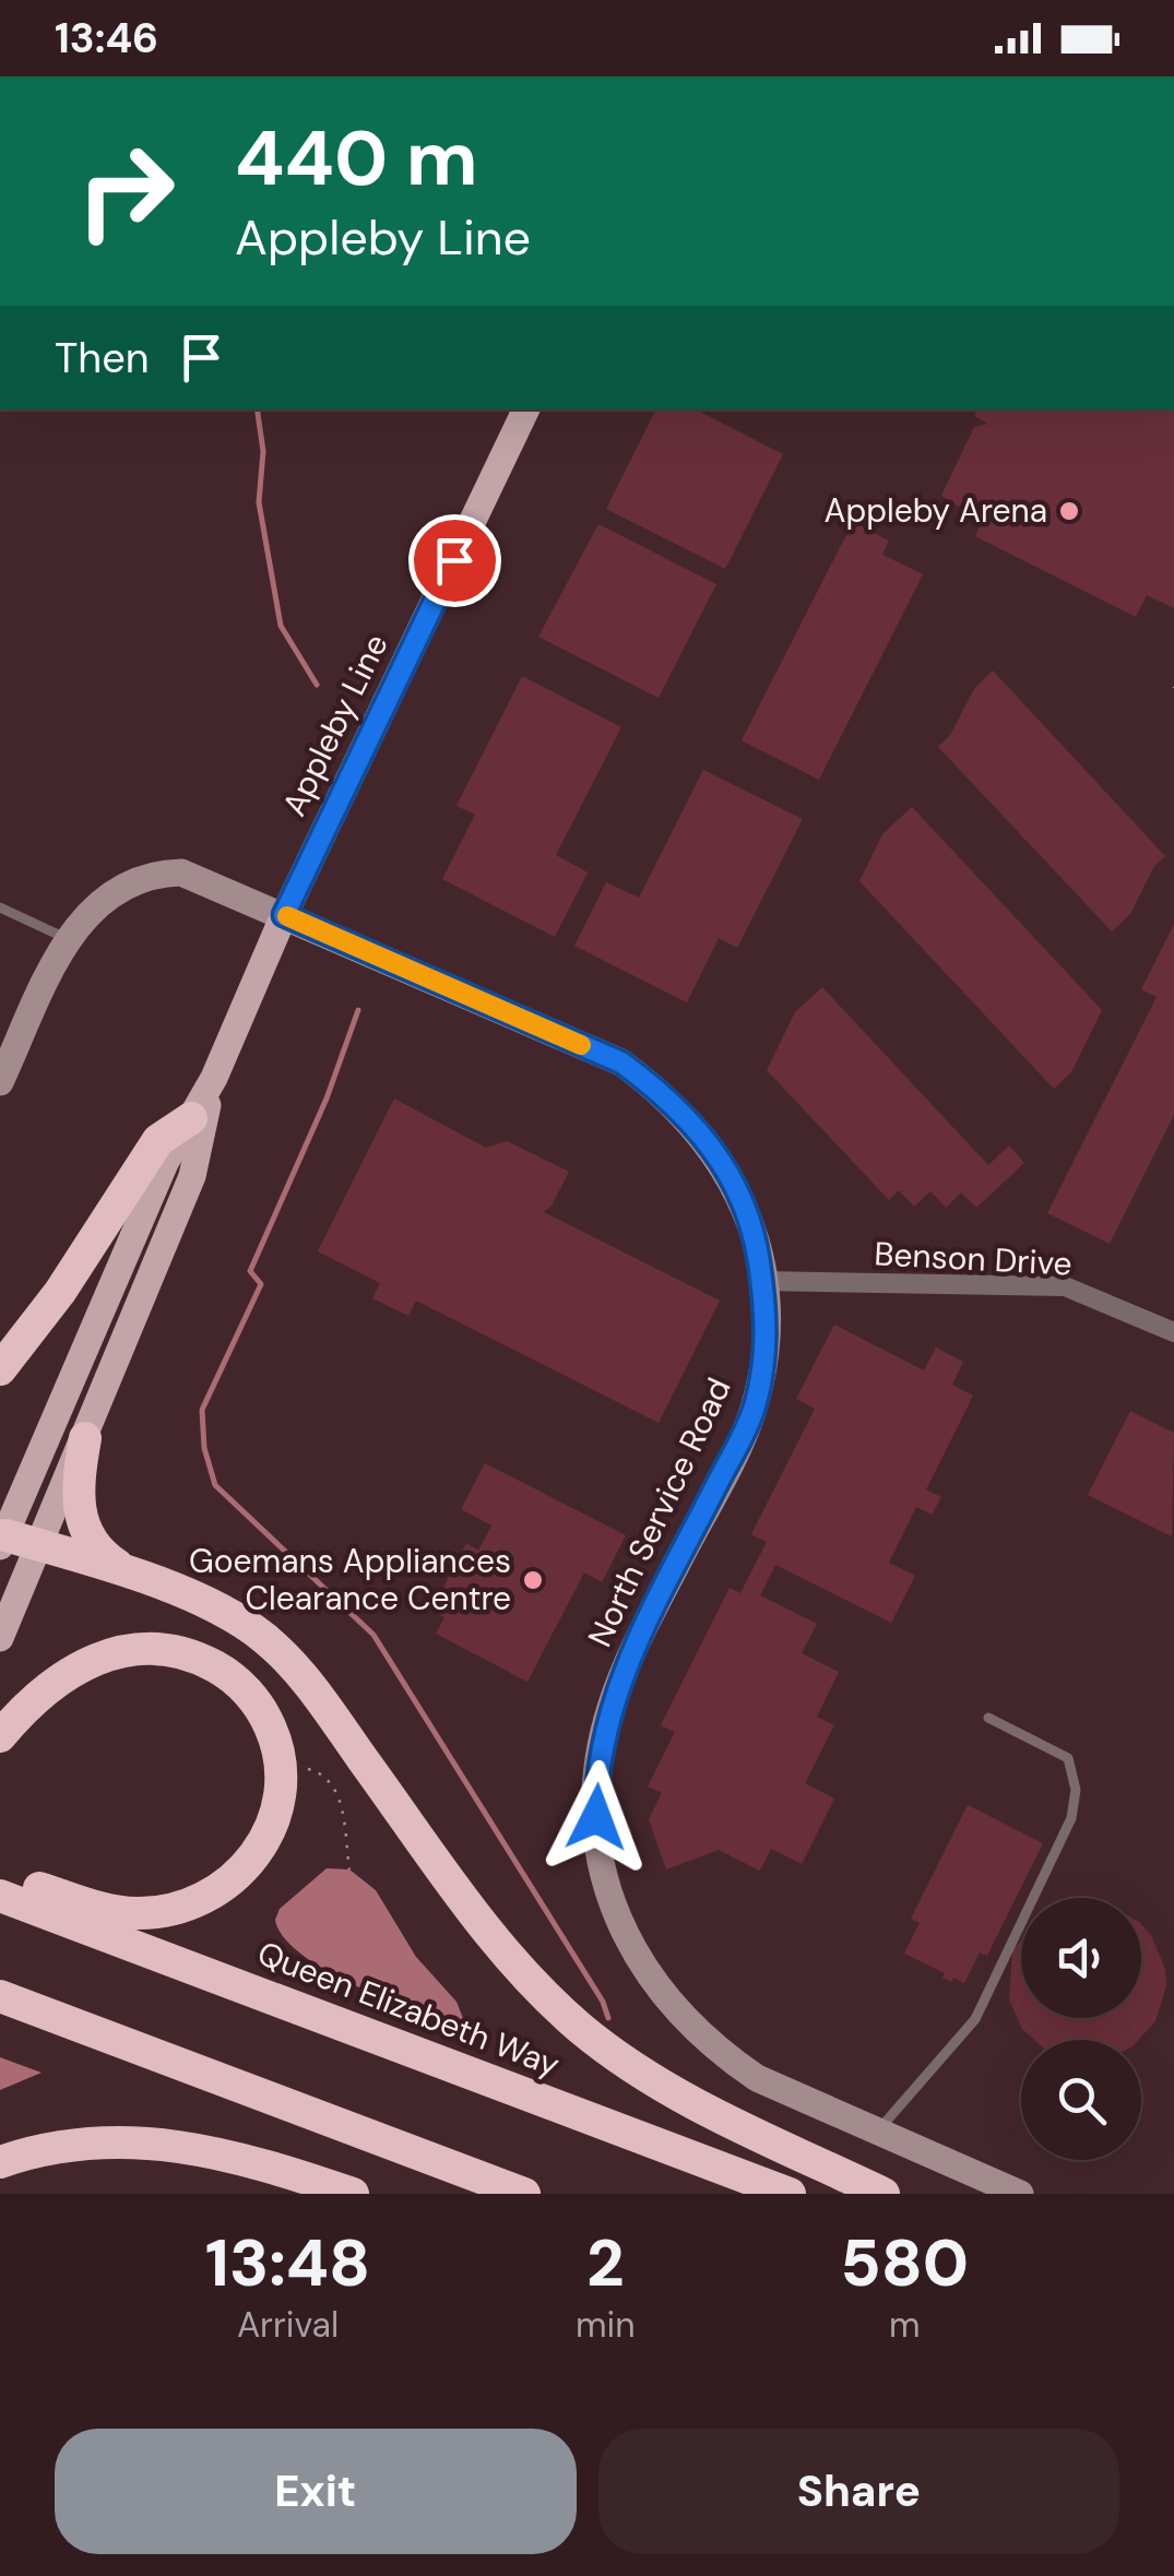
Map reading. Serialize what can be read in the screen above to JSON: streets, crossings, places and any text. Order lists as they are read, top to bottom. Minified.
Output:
{"streets":{"highway":["Queen Elizabeth Way"],"main road":["Appleby Line"],"street":["Benson Drive","North Service Road"]},"crossings":[["Appleby Line","North Service Road"],["Benson Drive","North Service Road"]],"places":["Appleby Arena","Goemans Appliances Clearance Centre"],"page":{"status":"13:46","turn":["440 m","Appleby Line"],"then":"Then","eta":["13:48","Arrival","2","min","580","m"],"buttons":["Exit","Share"]}}
